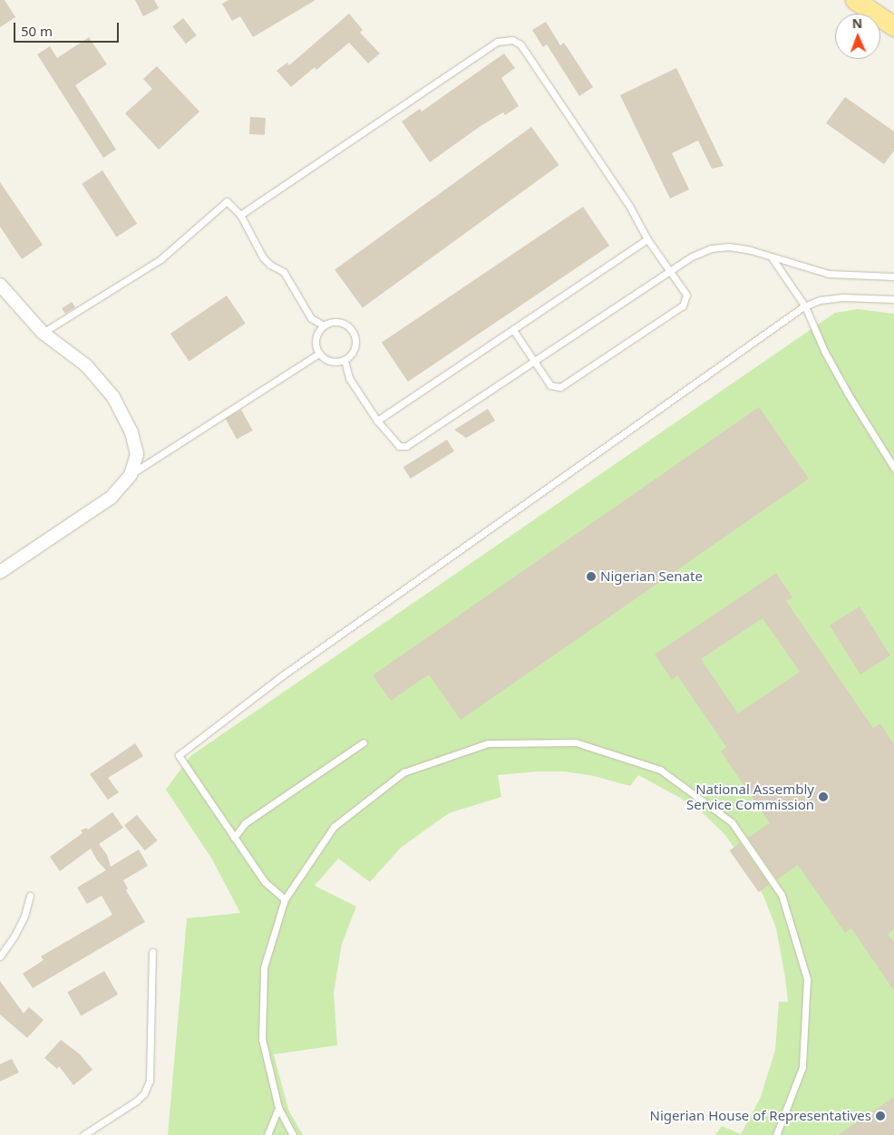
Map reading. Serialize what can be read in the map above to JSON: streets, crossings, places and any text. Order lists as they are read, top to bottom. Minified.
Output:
{"places":["Nigerian Senate","National Assembly Service Commission","Nigerian House of Representatives"],"scale_bar":"50 m","north":"top"}
